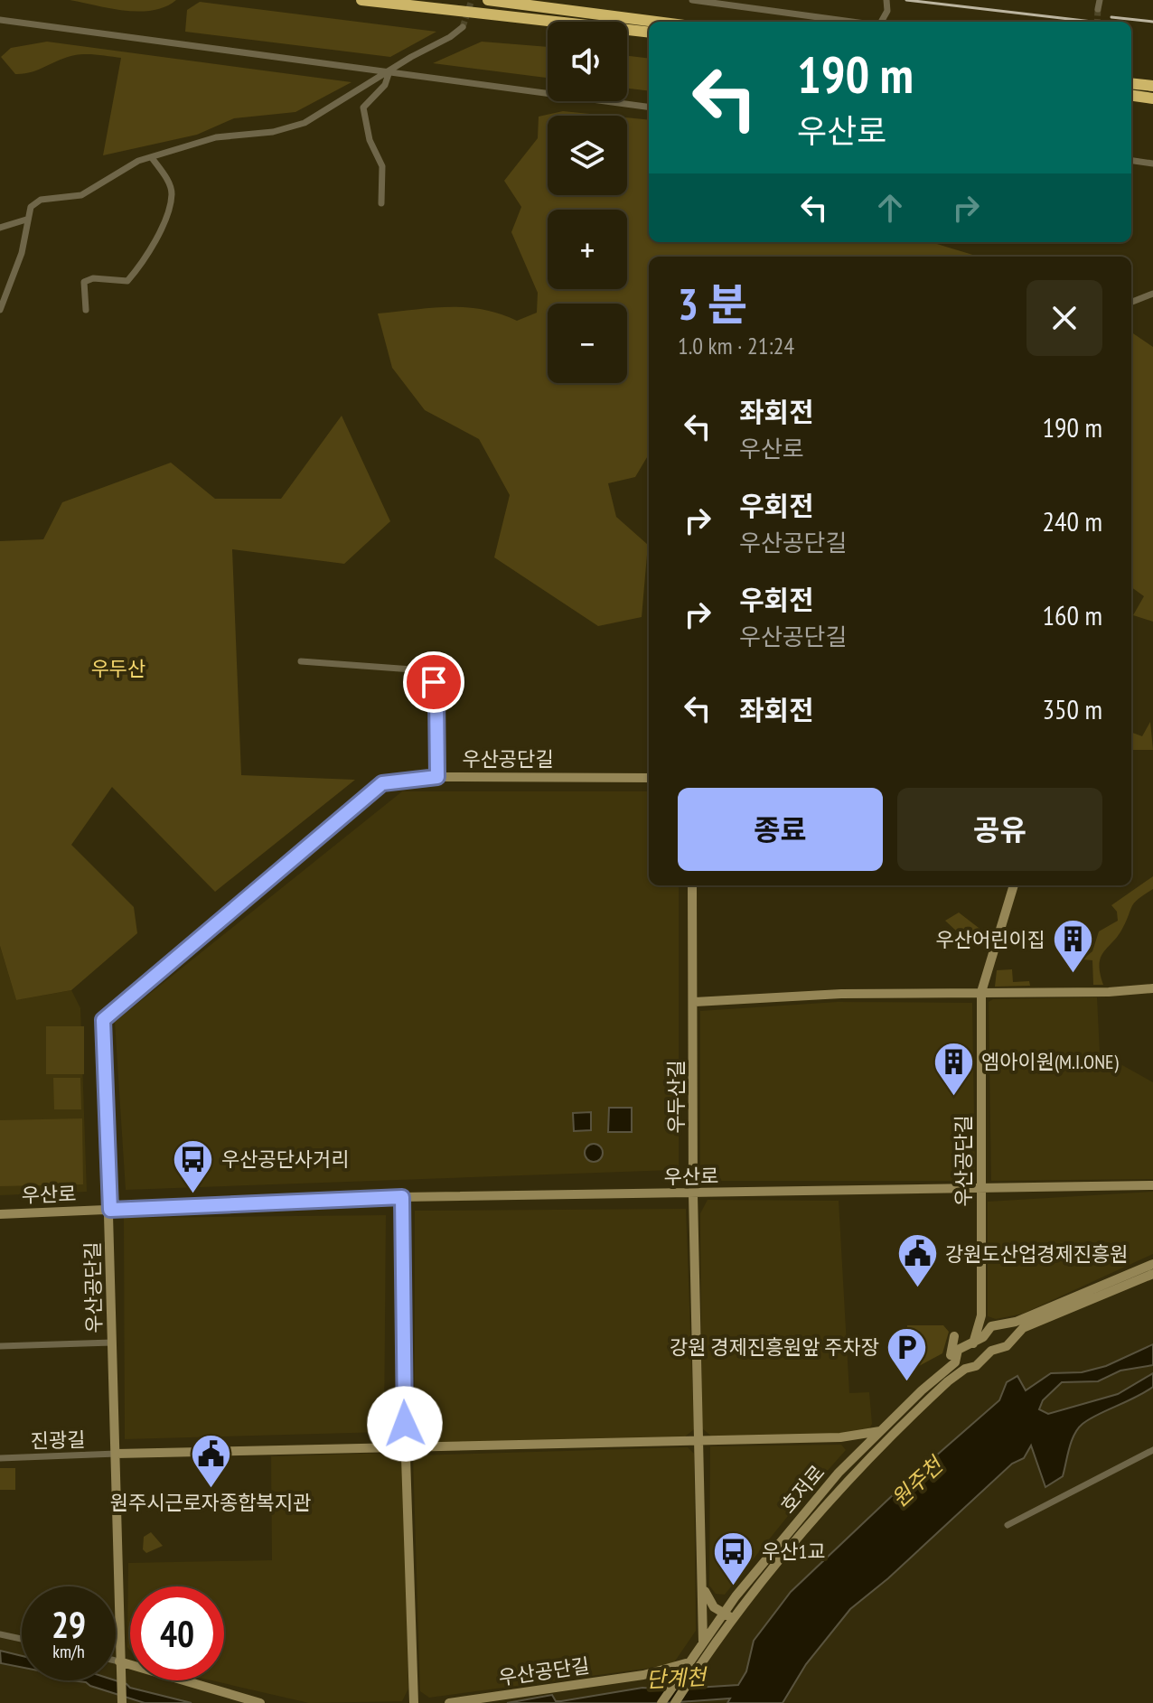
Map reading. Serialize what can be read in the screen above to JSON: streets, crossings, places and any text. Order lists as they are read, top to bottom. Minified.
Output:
{"streets":{"street":["우산공단길","우두산길","우산로","진광길","호저로"]},"crossings":[["우산공단길","우산로"],["우산공단길","진광길"],["우산공단길","호저로"],["우두산길","우산로"],["우두산길","호저로"]],"water":["원주천","단계천"],"parks":["우두산"],"places":{"building":["우산어린이집","엠아이원(M.I.ONE)"],"bus stop":["우산공단사거리","우산1교"],"public building":["강원도산업경제진흥원","원주시근로자종합복지관"],"parking":["강원 경제진흥원앞 주차장"]},"page":{"map_buttons":["+","−"],"turn":["190 m","우산로"],"heading":["3 분","1.0 km · 21:24"],"list":[{"name":"좌회전","note":"우산로","value":"190 m"},{"name":"우회전","note":"우산공단길","value":"240 m"},{"name":"우회전","note":"우산공단길","value":"160 m"},{"name":"좌회전","value":"350 m"}],"buttons":["종료","공유"],"speed":"29 km/h","limit":"40"}}
